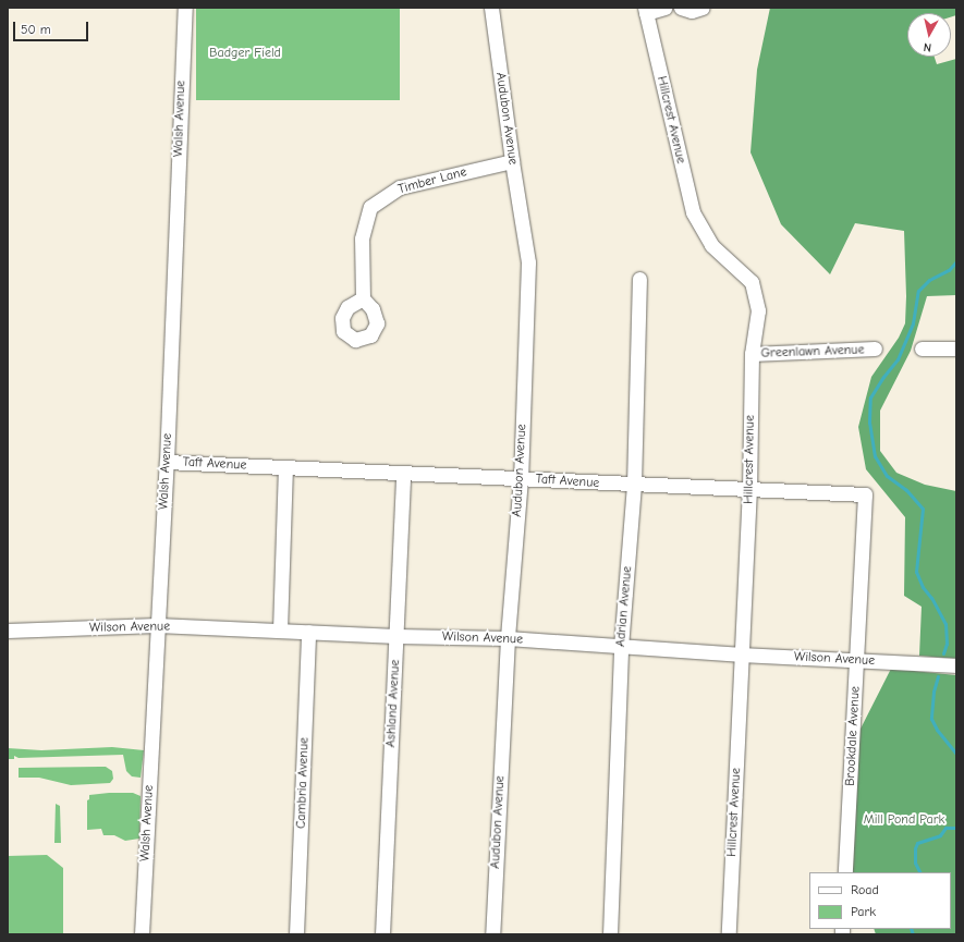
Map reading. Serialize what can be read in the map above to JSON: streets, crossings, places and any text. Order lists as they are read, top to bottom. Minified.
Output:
{"streets":{"street":["Walsh Avenue","Audubon Avenue","Hillcrest Avenue","Timber Lane","Greenlawn Avenue","Taft Avenue","Adrian Avenue","Wilson Avenue","Ashland Avenue","Brookdale Avenue","Cambria Avenue"]},"crossings":[["Walsh Avenue","Taft Avenue"],["Walsh Avenue","Wilson Avenue"],["Audubon Avenue","Timber Lane"],["Audubon Avenue","Taft Avenue"],["Audubon Avenue","Wilson Avenue"],["Hillcrest Avenue","Greenlawn Avenue"],["Hillcrest Avenue","Taft Avenue"],["Hillcrest Avenue","Wilson Avenue"],["Taft Avenue","Adrian Avenue"],["Taft Avenue","Ashland Avenue"],["Taft Avenue","Brookdale Avenue"],["Adrian Avenue","Wilson Avenue"],["Wilson Avenue","Ashland Avenue"],["Wilson Avenue","Brookdale Avenue"],["Wilson Avenue","Cambria Avenue"]],"parks":["Badger Field","Mill Pond Park"],"legend":["Road","Park"],"scale_bar":"50 m","north":"bottom"}
